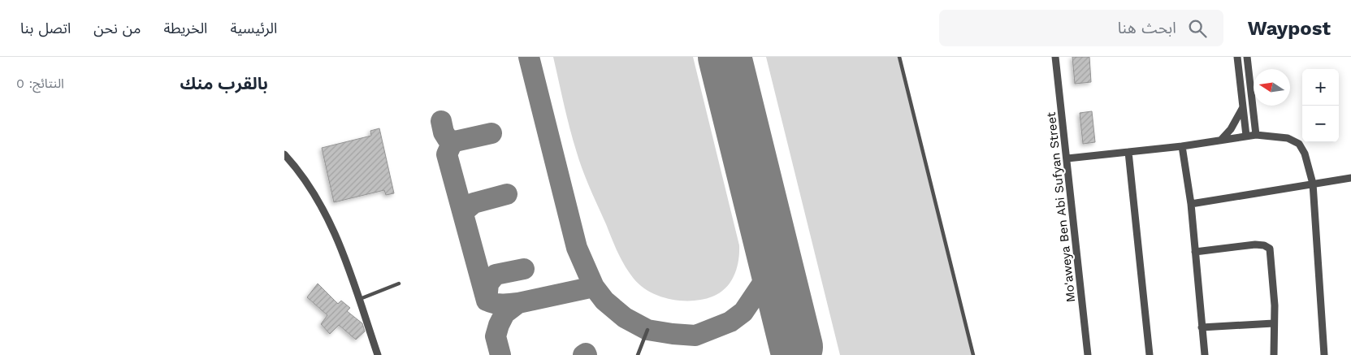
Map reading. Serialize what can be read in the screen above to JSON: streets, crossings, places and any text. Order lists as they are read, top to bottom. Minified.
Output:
{"streets":{"street":["Mo'aweya Ben Abi Sufyan Street"]},"north":"left","page":{"header":"Waypost","search":"ابحث هنا","nav":["الرئيسية","الخريطة","من نحن","اتصل بنا"],"heading":["بالقرب منك","النتائج: 0"],"map_buttons":["+","−"]}}
